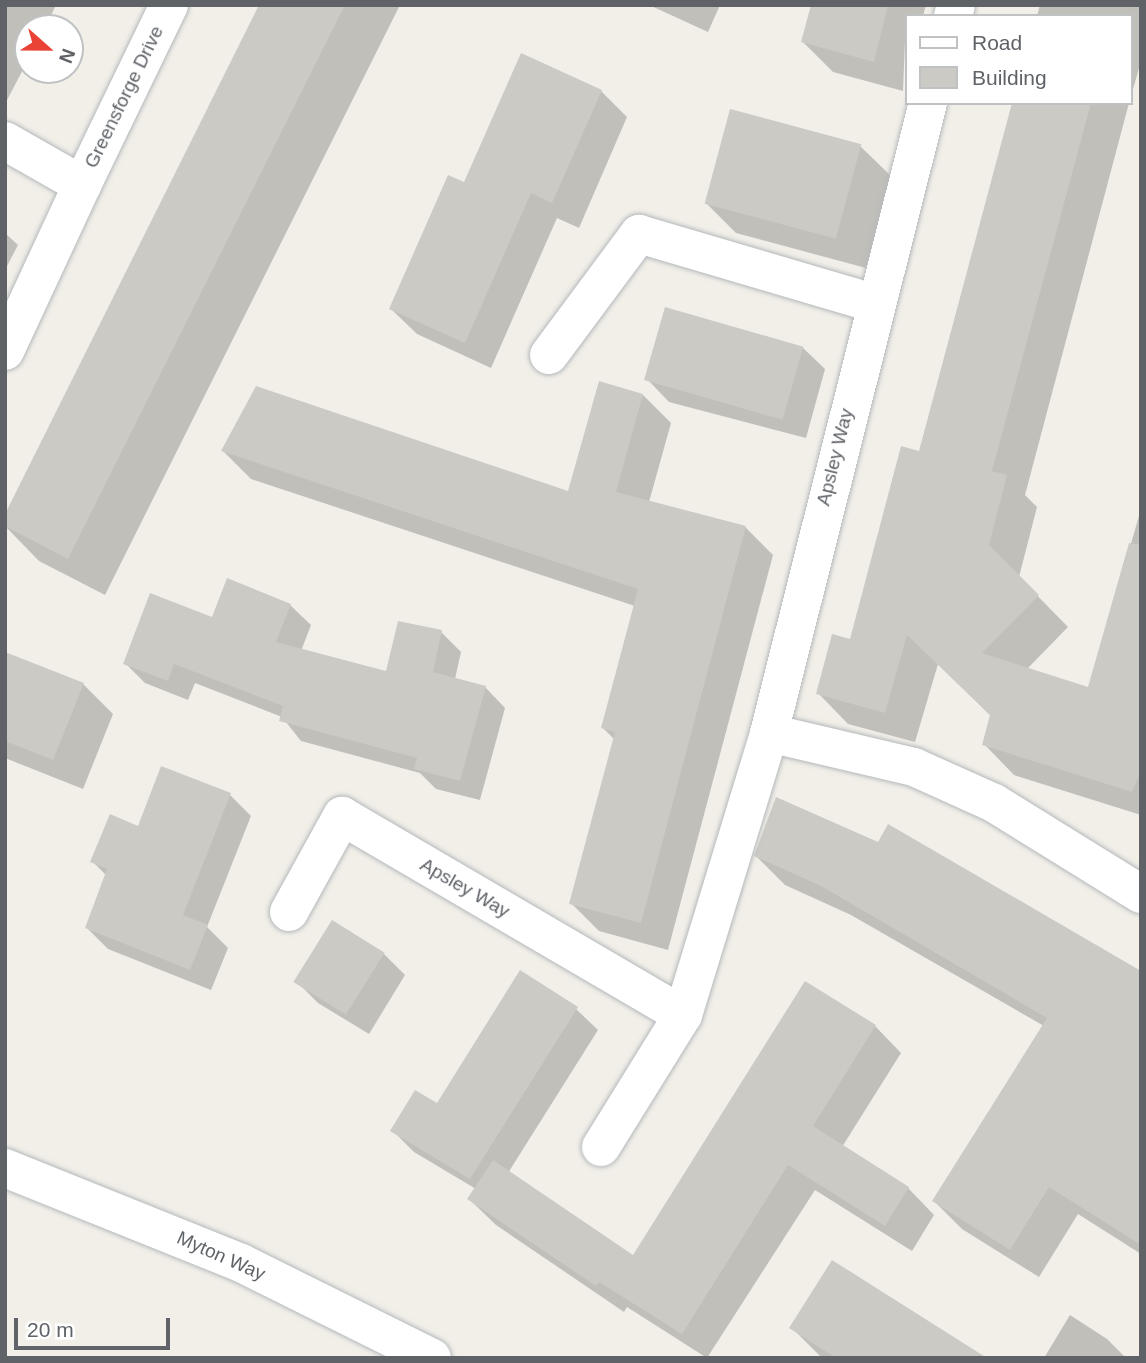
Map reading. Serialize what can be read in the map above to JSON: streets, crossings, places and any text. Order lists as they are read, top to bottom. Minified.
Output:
{"streets":{"street":["Greensforge Drive","Apsley Way","Myton Way"]},"legend":["Road","Building"],"scale_bar":"20 m","north":"right"}
